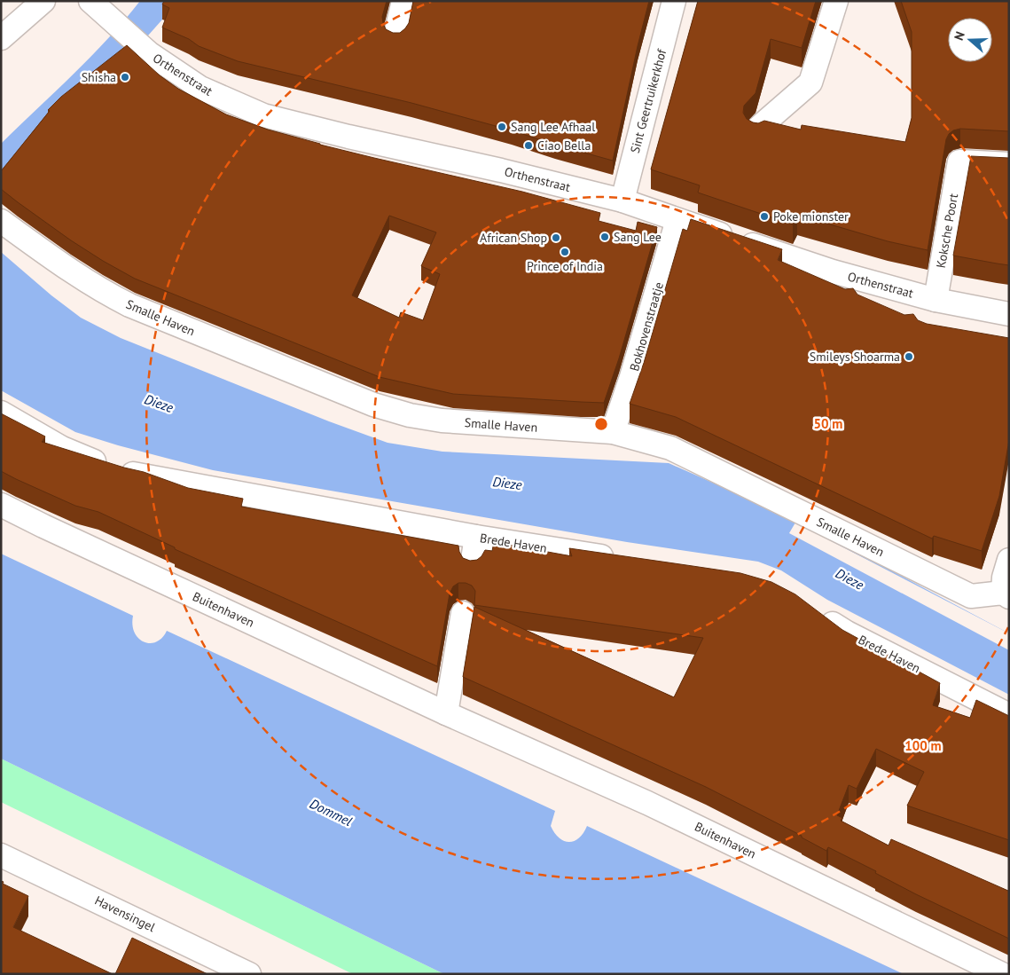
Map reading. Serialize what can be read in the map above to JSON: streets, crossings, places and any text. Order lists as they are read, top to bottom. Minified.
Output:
{"streets":{"street":["Orthenstraat","Sint Geertruikerkhof","Koksche Poort","Smalle Haven","Bokhovenstraatje","Brede Haven","Buitenhaven","Havensingel"]},"crossings":[["Orthenstraat","Sint Geertruikerkhof"],["Orthenstraat","Koksche Poort"],["Orthenstraat","Bokhovenstraatje"],["Smalle Haven","Bokhovenstraatje"]],"water":["Dieze","Dommel"],"places":["Shisha","Sang Lee Afhaal","Ciao Bella","Poke mionster","Sang Lee","African Shop","Prince of India","Smileys Shoarma"],"north":"left","rings":["50 m","100 m"]}
